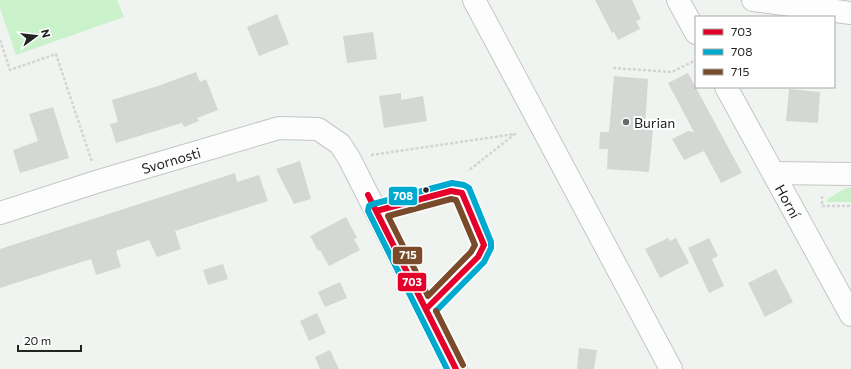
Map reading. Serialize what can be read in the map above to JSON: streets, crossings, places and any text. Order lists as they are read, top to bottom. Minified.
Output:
{"streets":{"street":["Svornosti","Horní"]},"places":["Burian"],"lines":["transit line 708","transit line 703","transit line 715"],"legend":["703","708","715"],"scale_bar":"20 m","north":"right"}
